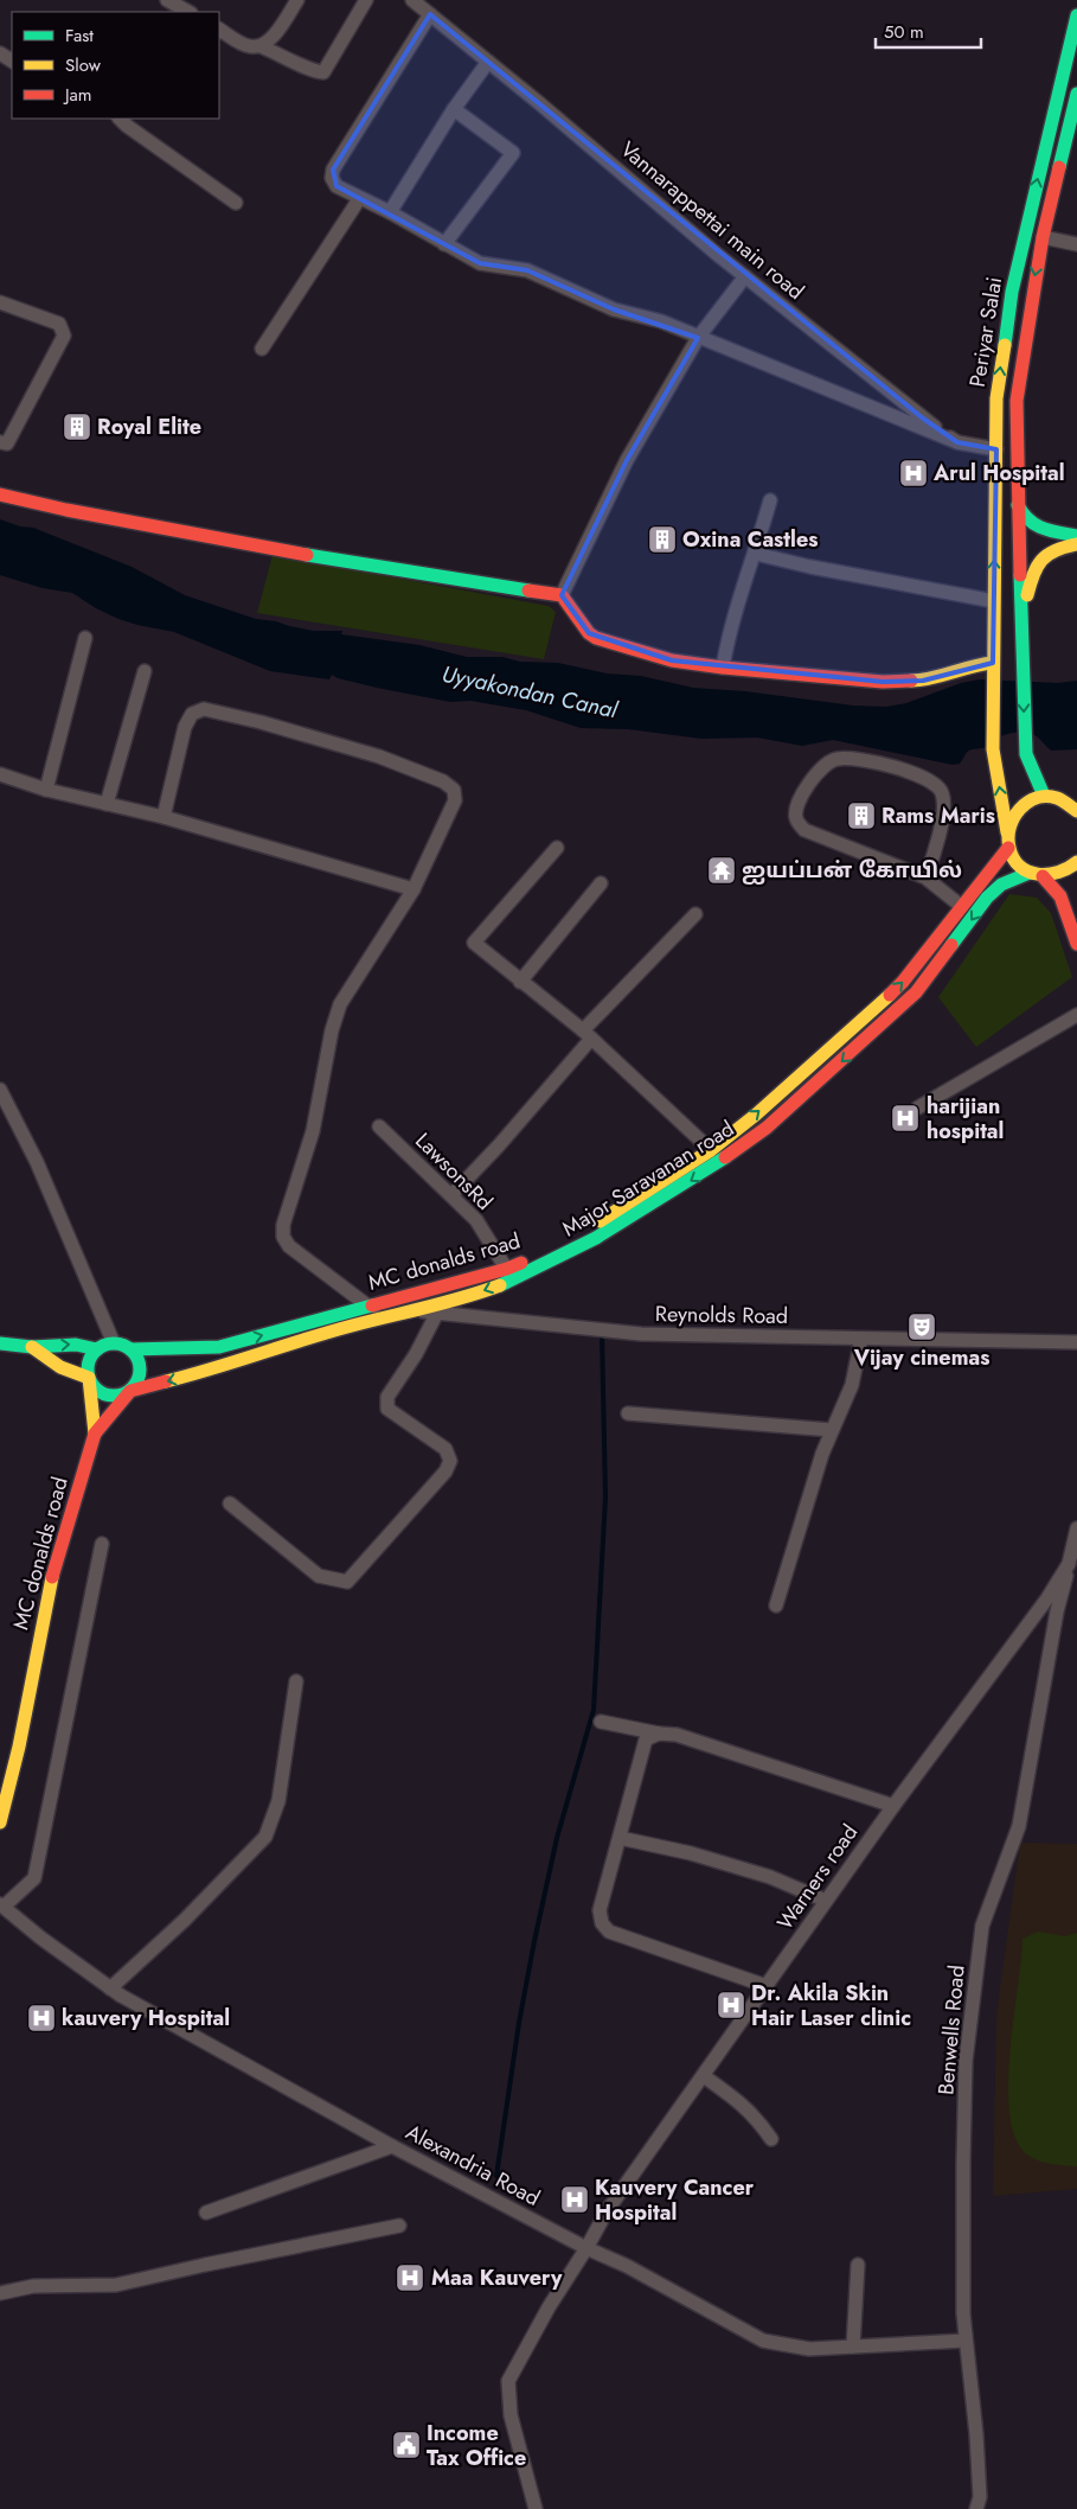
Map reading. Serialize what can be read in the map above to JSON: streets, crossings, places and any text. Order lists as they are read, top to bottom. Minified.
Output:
{"streets":{"main road":["Periyar Salai","Major Saravanan road","MC donalds road"],"street":["Vannarappettai main road","LawsonsRd","Reynolds Road","Warners road","Benwells Road","Alexandria Road"]},"crossings":[["Vannarappettai main road","Periyar Salai"],["Periyar Salai","Major Saravanan road"],["LawsonsRd","Major Saravanan road"],["LawsonsRd","MC donalds road"],["Major Saravanan road","MC donalds road"],["Major Saravanan road","Reynolds Road"],["MC donalds road","Reynolds Road"],["Warners road","Benwells Road"],["Warners road","Alexandria Road"],["Benwells Road","Alexandria Road"]],"water":["Uyyakondan Canal"],"places":{"building":["Royal Elite","Oxina Castles","Rams Maris"],"hospital":["Arul Hospital","harijian hospital","Dr. Akila Skin Hair Laser clinic","kauvery Hospital","Kauvery Cancer Hospital","Maa Kauvery"],"temple":["ஐயப்பன் கோயில்"],"theatre":["Vijay cinemas"],"public building":["Income Tax Office"]},"legend":["Fast","Slow","Jam"],"scale_bar":"50 m"}
